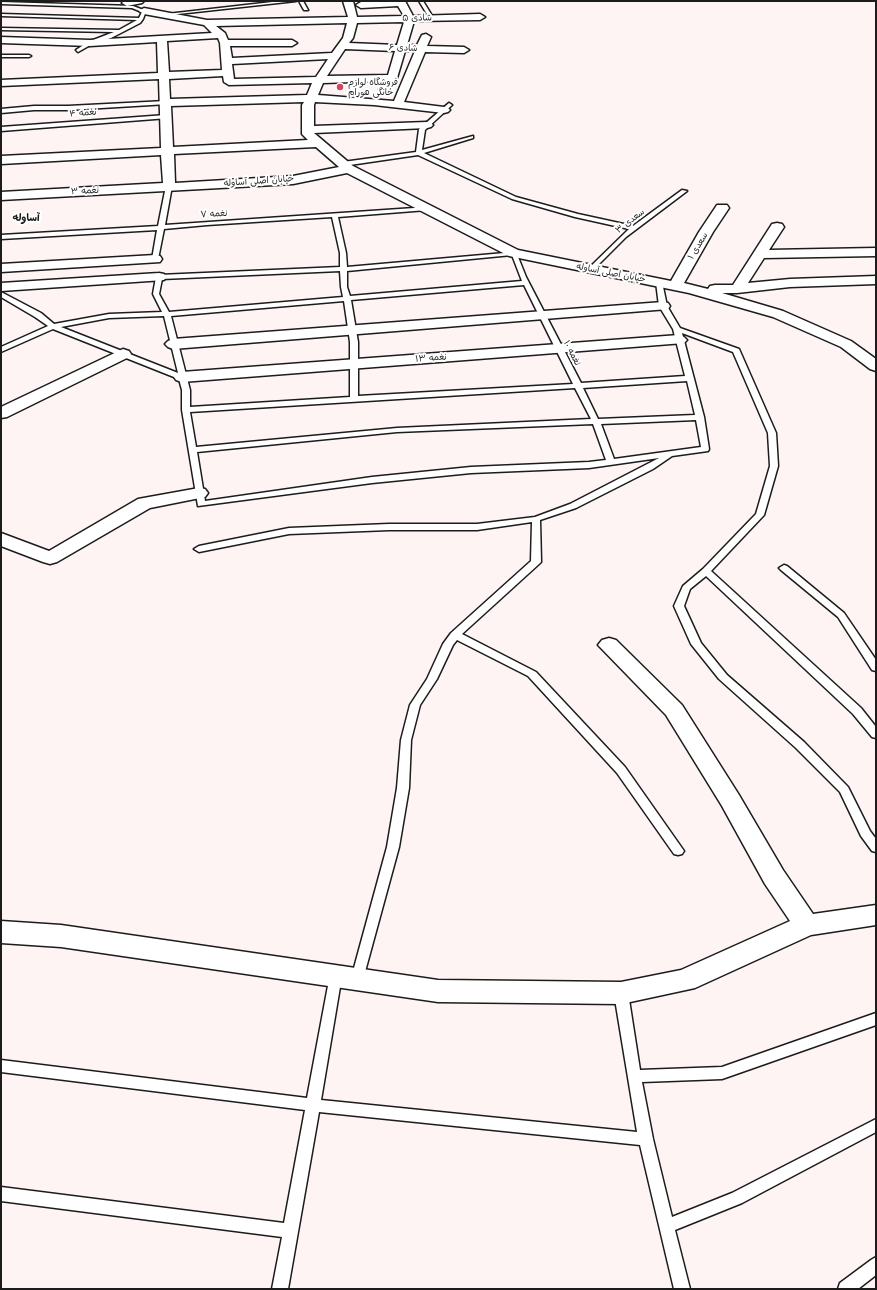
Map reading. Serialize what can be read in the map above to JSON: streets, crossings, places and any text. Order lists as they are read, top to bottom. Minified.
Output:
{"streets":{"street":["شادی ۵","شادی ۶","خیابان اصلی آساوله","نغمه ۳","سعدی ۱","نغمه ۱۳"],"lane":["نغمه ۴","نغمه ۷","سعدی ۳","نغمه ۱۰"]},"crossings":[["خیابان اصلی آساوله","نغمه ۳"],["خیابان اصلی آساوله","نغمه ۷"],["خیابان اصلی آساوله","سعدی ۳"],["خیابان اصلی آساوله","سعدی ۱"],["خیابان اصلی آساوله","نغمه ۱۰"],["نغمه ۱۰","نغمه ۱۳"]],"districts":["آساوله"],"places":["فروشگاه لوازم خانگی هورام"]}
